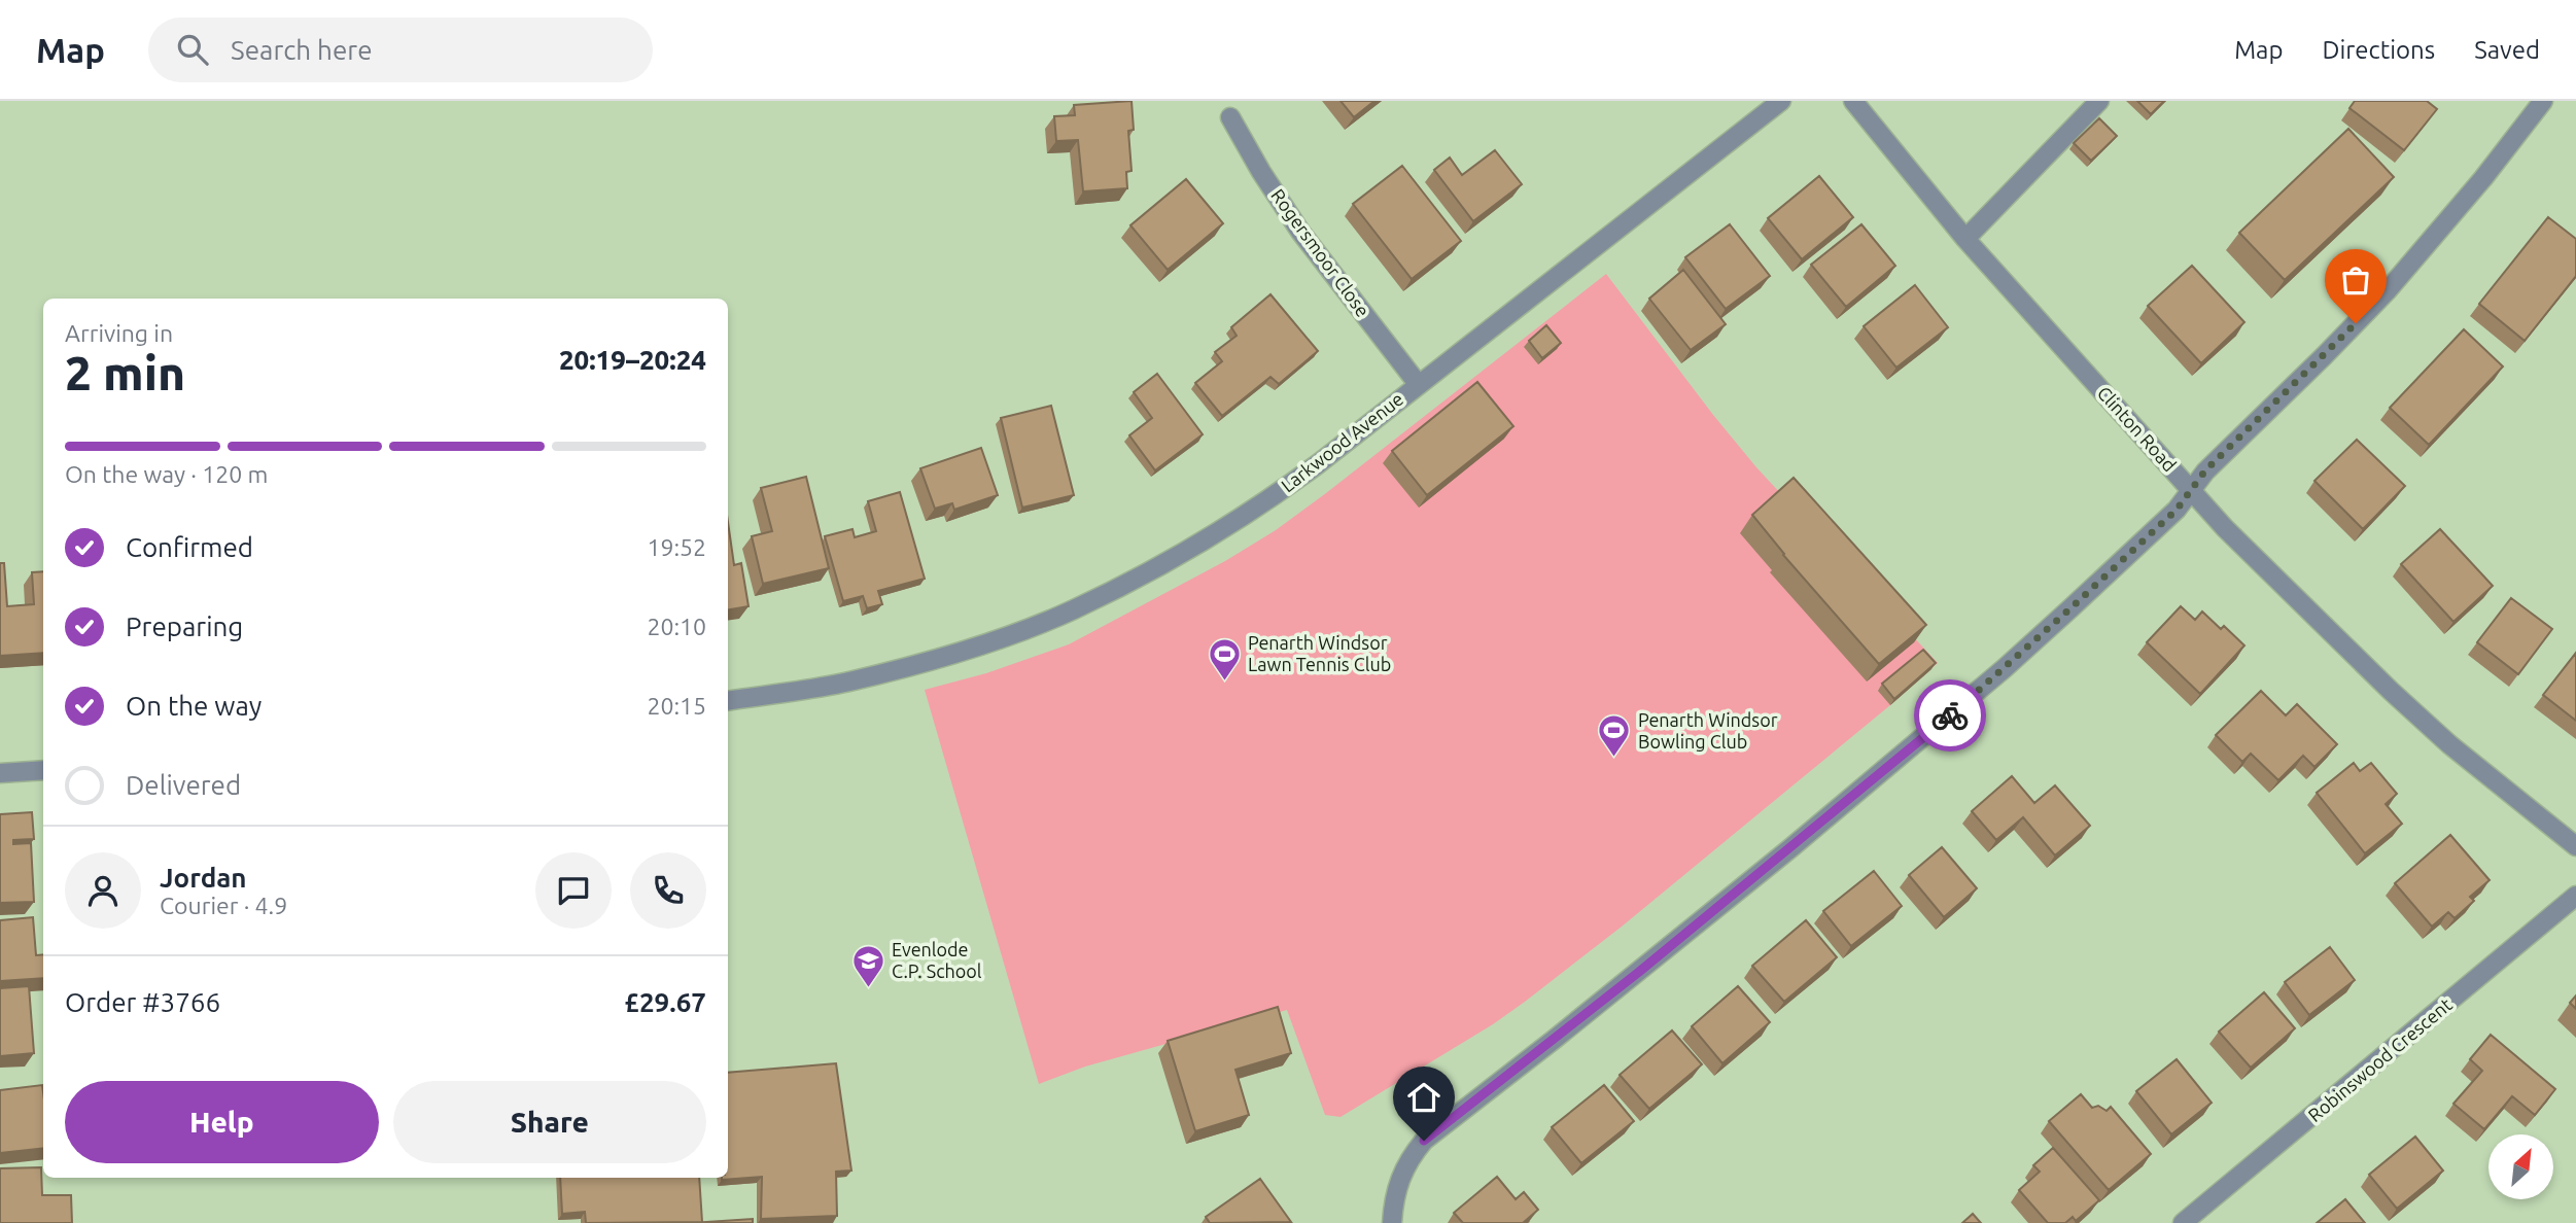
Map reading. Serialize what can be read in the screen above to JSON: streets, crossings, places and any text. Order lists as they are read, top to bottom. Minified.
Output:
{"streets":{"street":["Rogersmoor Close","Clinton Road","Larkwood Avenue","Robinswood Crescent"]},"crossings":[["Rogersmoor Close","Larkwood Avenue"]],"places":{"sports":["Penarth Windsor Lawn Tennis Club","Penarth Windsor Bowling Club"],"school or university":["Evenlode C.P. School"]},"north":"top right","page":{"header":"Map","search":"Search here","nav":["Map","Directions","Saved"],"heading":["2 min","Arriving in","20:19–20:24"],"panel":["Jordan","Courier · 4.9","Order #3766","£29.67"],"bar":"On the way · 120 m","list":[["Confirmed","19:52"],["Preparing","20:10"],["On the way","20:15"],"Delivered"],"buttons":["Help","Share"]}}
